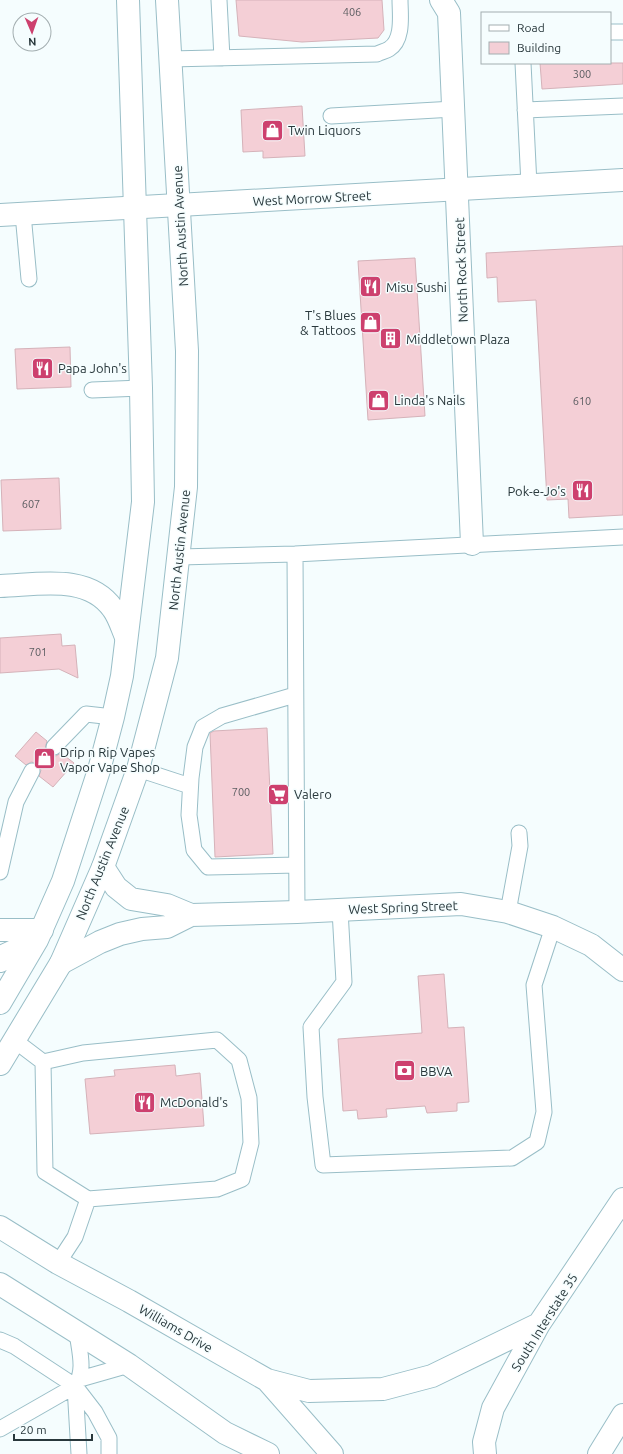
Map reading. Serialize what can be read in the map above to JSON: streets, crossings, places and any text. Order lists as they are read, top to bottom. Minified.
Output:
{"streets":{"main road":["West Morrow Street","North Austin Avenue","North Rock Street","West Spring Street","South Interstate 35","Williams Drive"]},"crossings":[["West Morrow Street","North Austin Avenue"],["West Morrow Street","North Rock Street"],["North Austin Avenue","West Spring Street"]],"places":{"shop":["Twin Liquors","T's Blues & Tattoos","Linda's Nails","Drip n Rip Vapes Vapor Vape Shop"],"restaurant":["Misu Sushi","Papa John's","Pok-e-Jo's","McDonald's"],"building":["Middletown Plaza"],"supermarket":["Valero"],"bank":["BBVA"]},"house_numbers":["406","300","610","607","701","700"],"legend":["Road","Building"],"scale_bar":"20 m","north":"bottom"}
